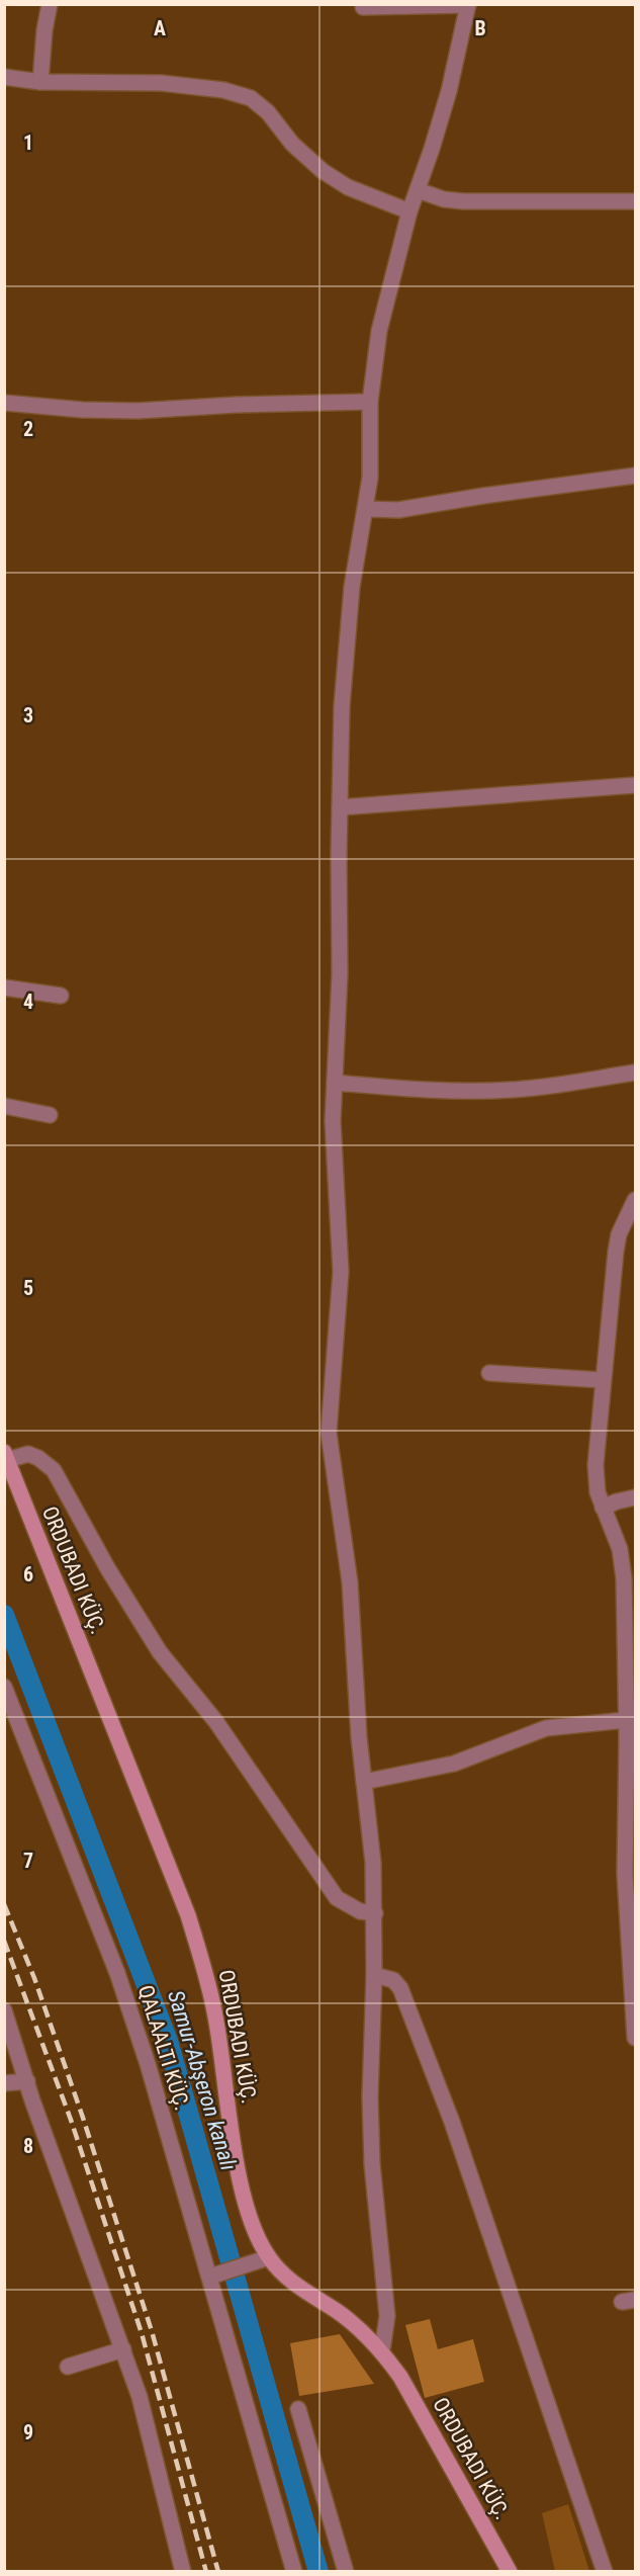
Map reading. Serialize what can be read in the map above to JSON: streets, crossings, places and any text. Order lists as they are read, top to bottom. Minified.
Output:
{"streets":{"street":["ORDUBADI KÜÇ."]},"water":["Samur-Abşeron kanalı"],"grid":{"columns":["A","B"],"rows":["1","2","3","4","5","6","7","8","9"]}}
